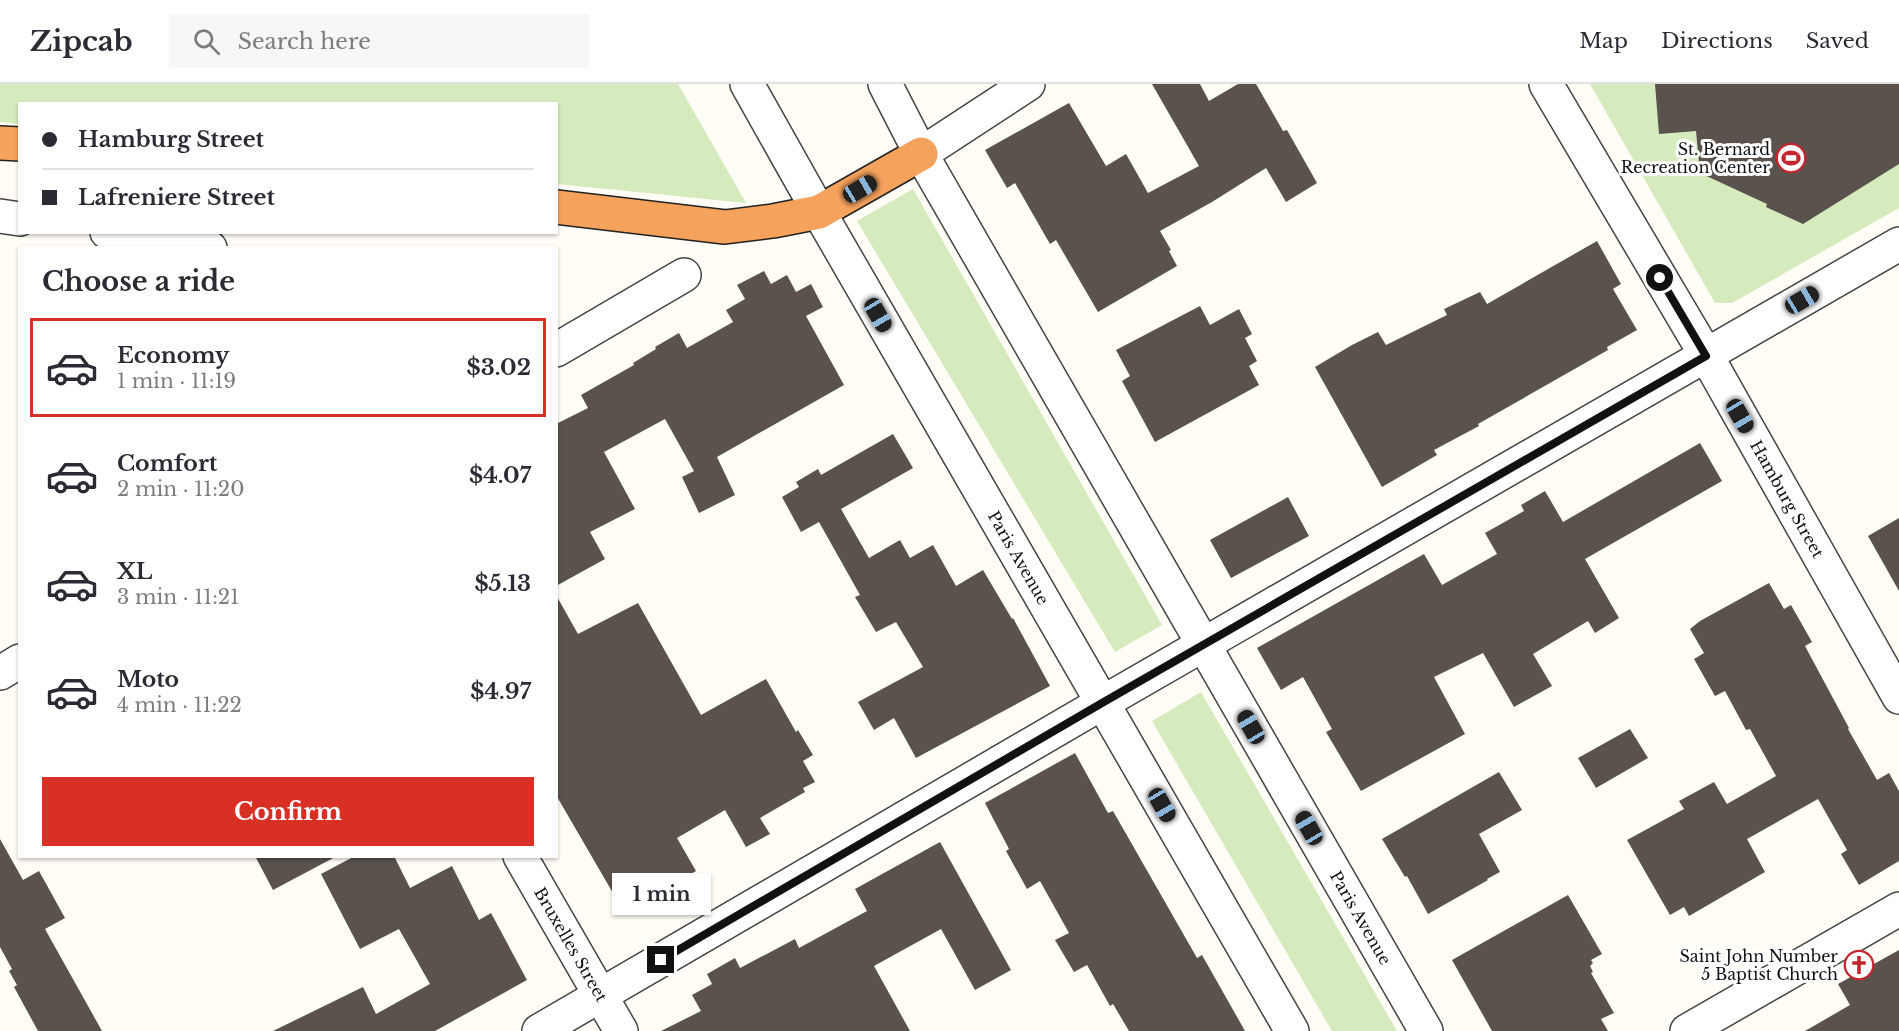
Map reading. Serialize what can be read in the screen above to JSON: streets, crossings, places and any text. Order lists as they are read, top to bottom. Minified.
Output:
{"streets":{"street":["Hamburg Street","Paris Avenue","Bruxelles Street"]},"places":{"sports":["St. Bernard Recreation Center"],"church":["Saint John Number 5 Baptist Church"]},"page":{"header":"Zipcab","search":"Search here","nav":["Map","Directions","Saved"],"banner":["Hamburg Street","Lafreniere Street"],"heading":"Choose a ride","list":[{"name":"Economy","note":"1 min · 11:19","value":"$3.02"},{"name":"Comfort","note":"2 min · 11:20","value":"$4.07"},{"name":"XL","note":"3 min · 11:21","value":"$5.13"},{"name":"Moto","note":"4 min · 11:22","value":"$4.97"}],"buttons":"Confirm","bubble":"1 min"}}
